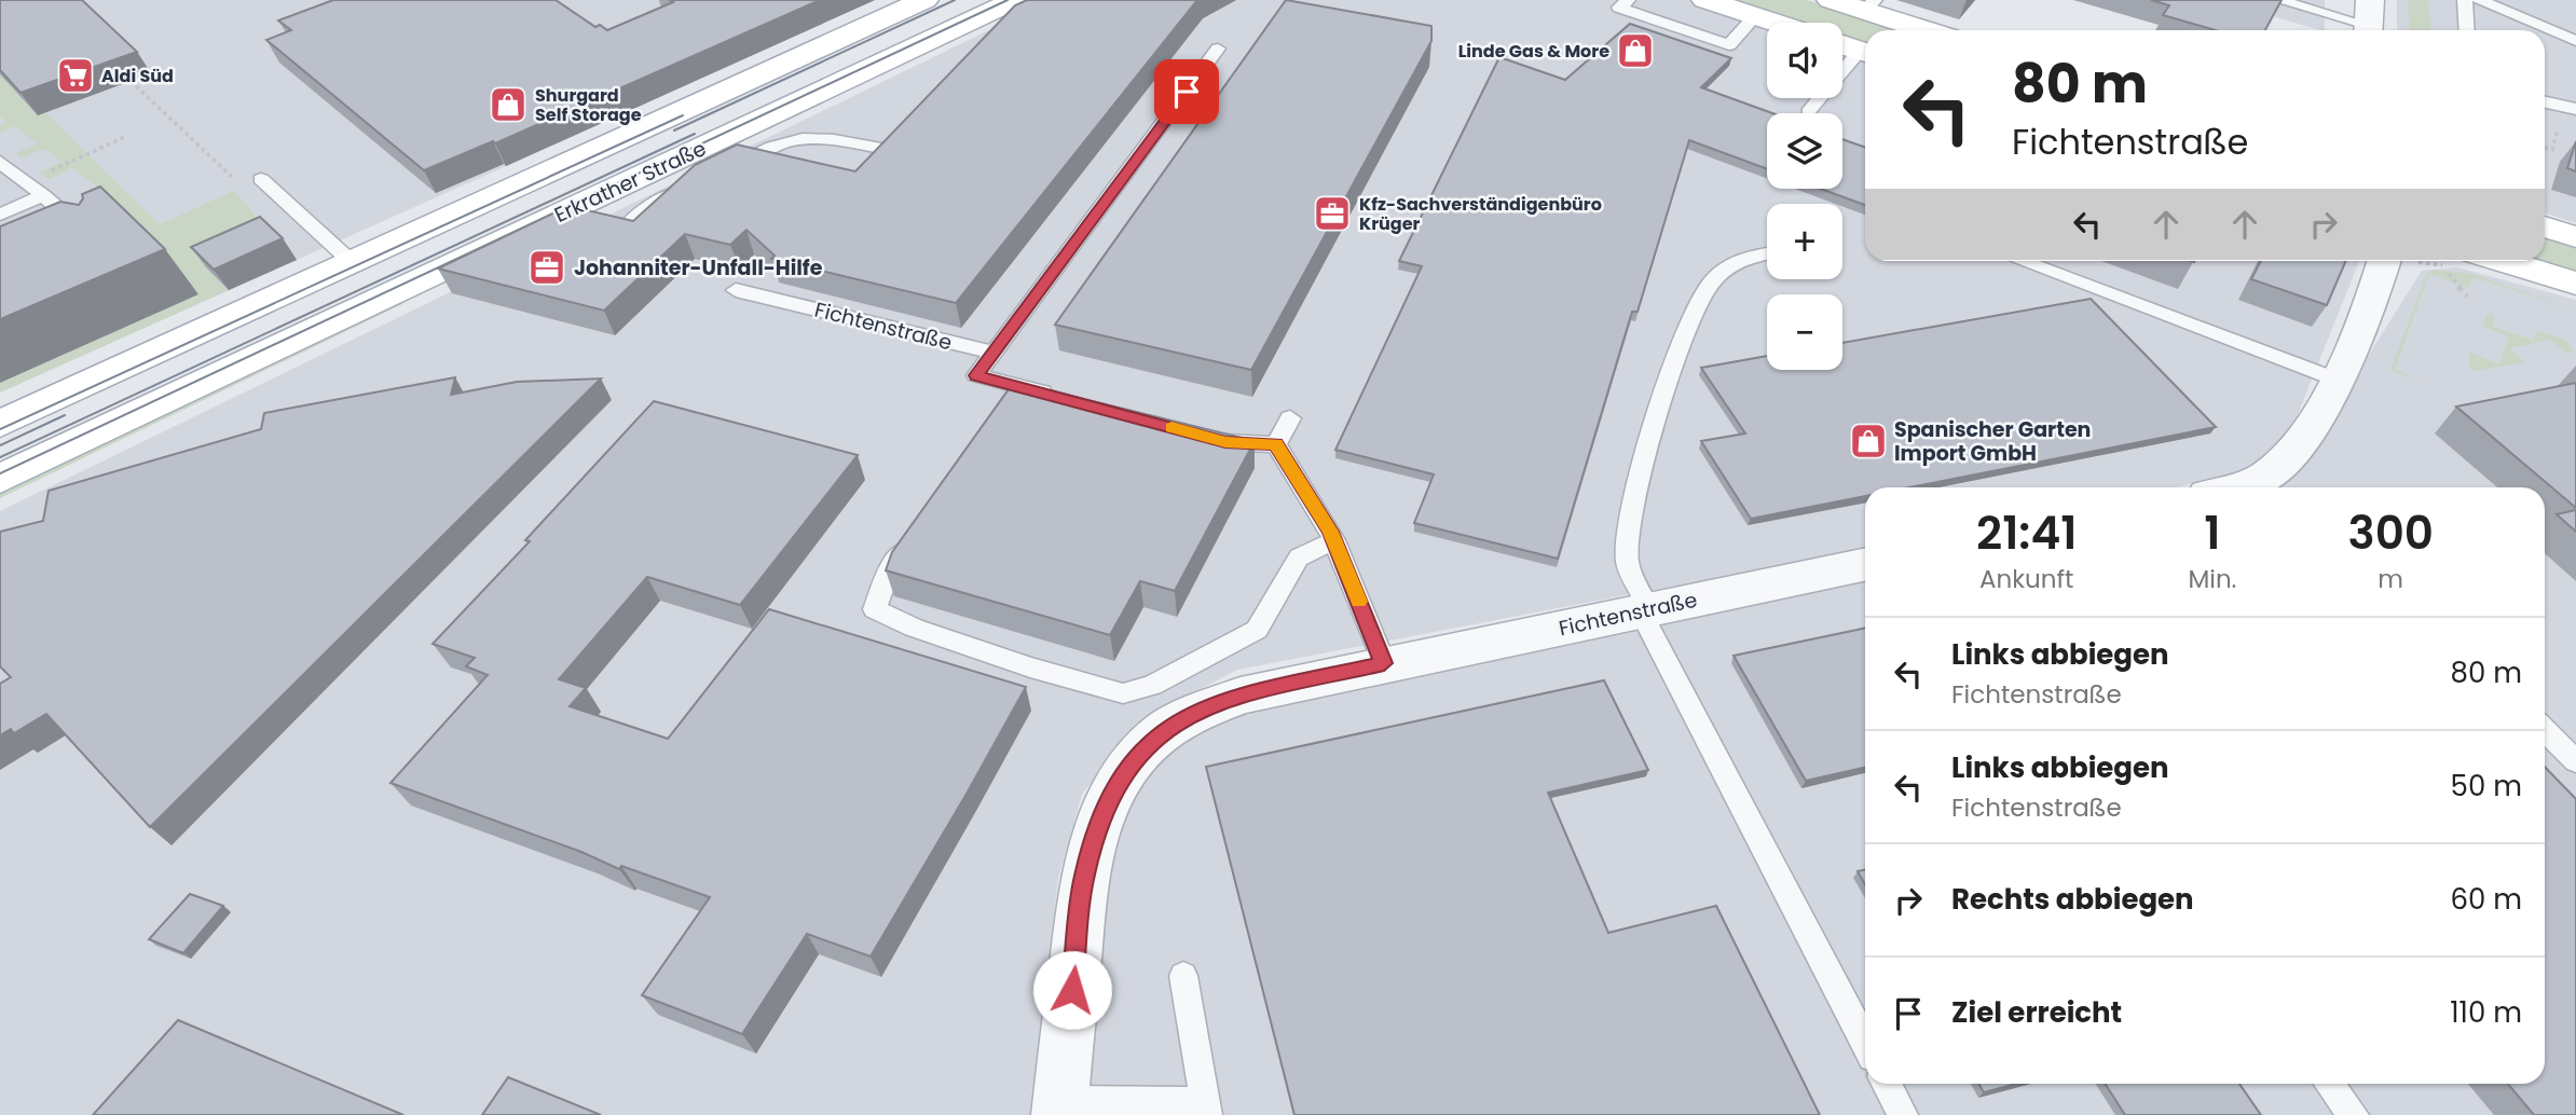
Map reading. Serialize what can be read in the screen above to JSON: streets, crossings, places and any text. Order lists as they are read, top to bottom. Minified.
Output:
{"streets":{"main road":["Erkrather Straße"],"street":["Fichtenstraße"]},"places":{"shop":["Linde Gas & More","Shurgard Self Storage","Spanischer Garten Import GmbH"],"supermarket":["Aldi Süd"],"office":["Kfz-Sachverständigenbüro Krüger","Johanniter-Unfall-Hilfe"]},"page":{"map_buttons":["+","−"],"turn":["80 m","Fichtenstraße"],"eta":["21:41","Ankunft","1","Min.","300","m"],"list":[{"name":"Links abbiegen","note":"Fichtenstraße","value":"80 m"},{"name":"Links abbiegen","note":"Fichtenstraße","value":"50 m"},{"name":"Rechts abbiegen","value":"60 m"},{"name":"Ziel erreicht","value":"110 m"}]}}
